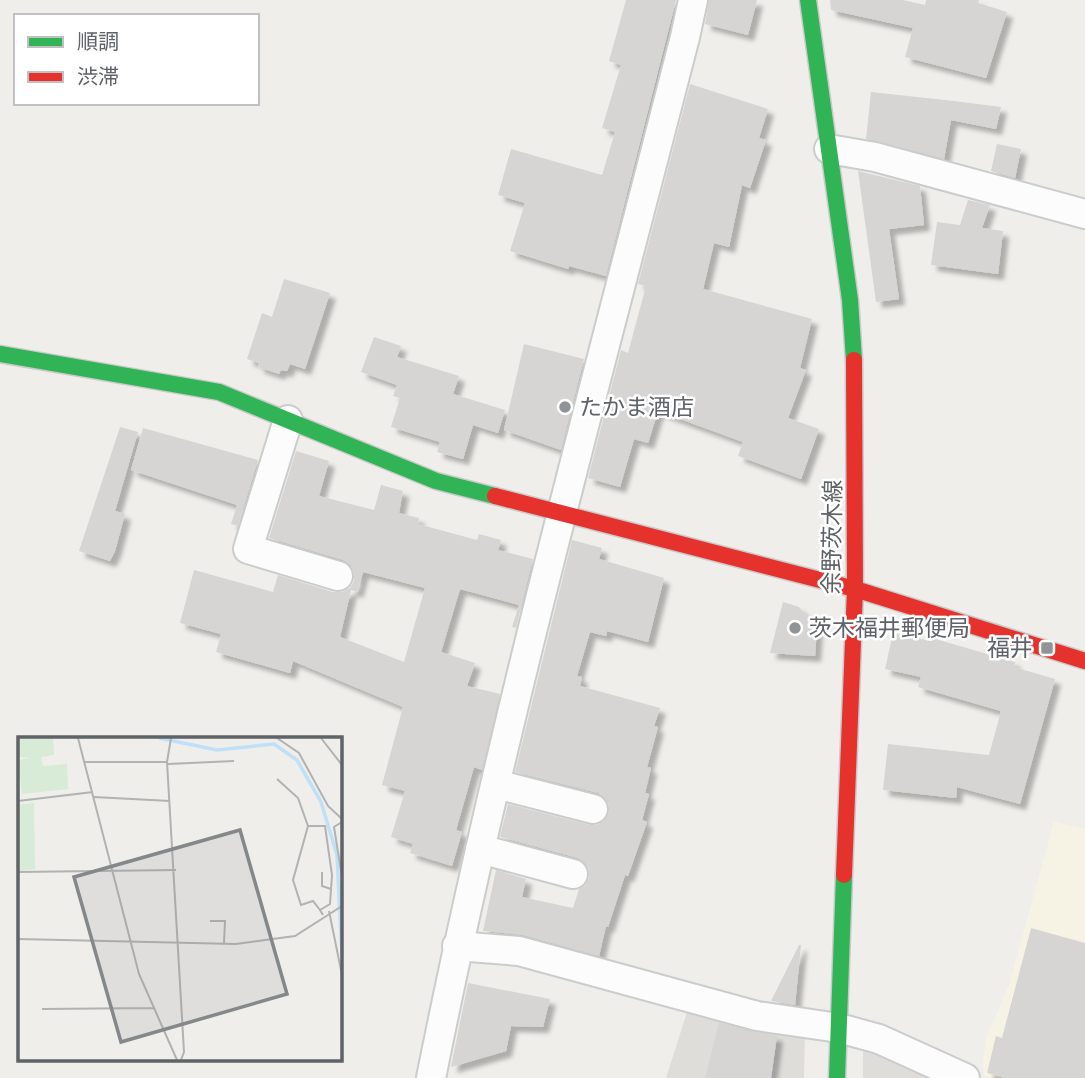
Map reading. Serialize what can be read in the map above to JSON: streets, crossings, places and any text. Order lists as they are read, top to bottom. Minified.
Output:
{"streets":{"street":["余野茨木線"]},"places":{"other":["たかま酒店","茨木福井郵便局"],"transit":["福井"]},"legend":["順調","渋滞"]}
